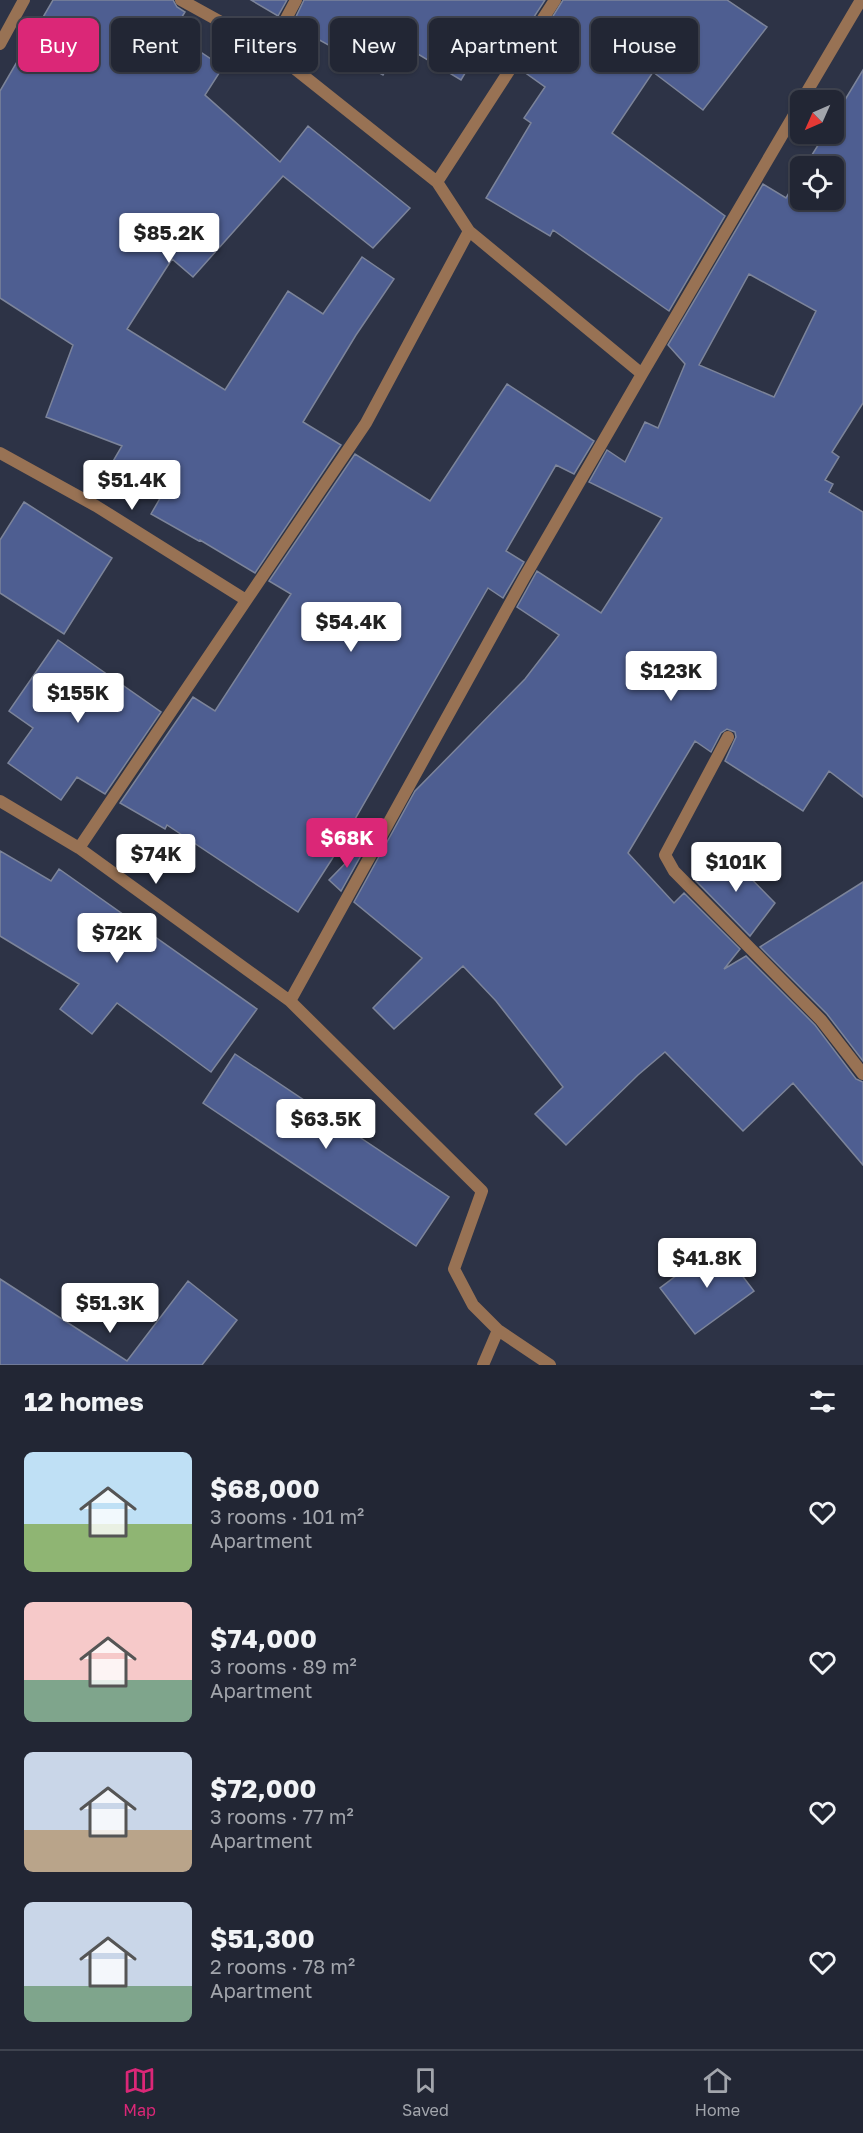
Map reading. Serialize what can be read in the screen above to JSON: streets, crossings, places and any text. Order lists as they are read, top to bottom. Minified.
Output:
{"north":"bottom left","page":{"chip":["Buy","Rent","Filters","New","Apartment","House"],"price":["$85.2K","$51.4K","$54.4K","$123K","$155K","$68K","$74K","$101K","$72K","$63.5K","$41.8K","$51.3K"],"heading":"12 homes","list":[{"name":"$68,000","note":"3 rooms · 101 m² · Apartment"},{"name":"$74,000","note":"3 rooms · 89 m² · Apartment"},{"name":"$72,000","note":"3 rooms · 77 m² · Apartment"},{"name":"$51,300","note":"2 rooms · 78 m² · Apartment"}],"tabs":["Map","Saved","Home"]}}
